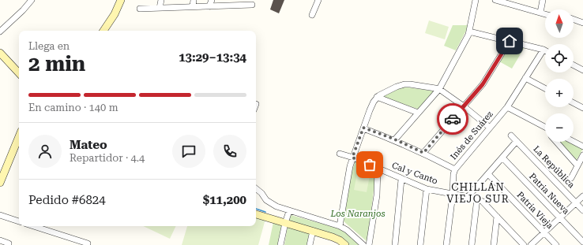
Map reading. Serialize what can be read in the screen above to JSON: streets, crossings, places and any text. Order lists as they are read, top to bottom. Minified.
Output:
{"streets":{"street":["Inés de Suárez","La República","Cal y Canto","Patria Nueva","Patria Vieja"]},"crossings":[["Inés de Suárez","Cal y Canto"]],"districts":["CHILLÁN VIEJO SUR"],"parks":["Los Naranjos"],"north":"top","page":{"map_buttons":["+","−"],"heading":["2 min","Llega en","13:29–13:34"],"panel":["Mateo","Repartidor · 4.4","Pedido #6824","$11,200"],"bar":"En camino · 140 m"}}
